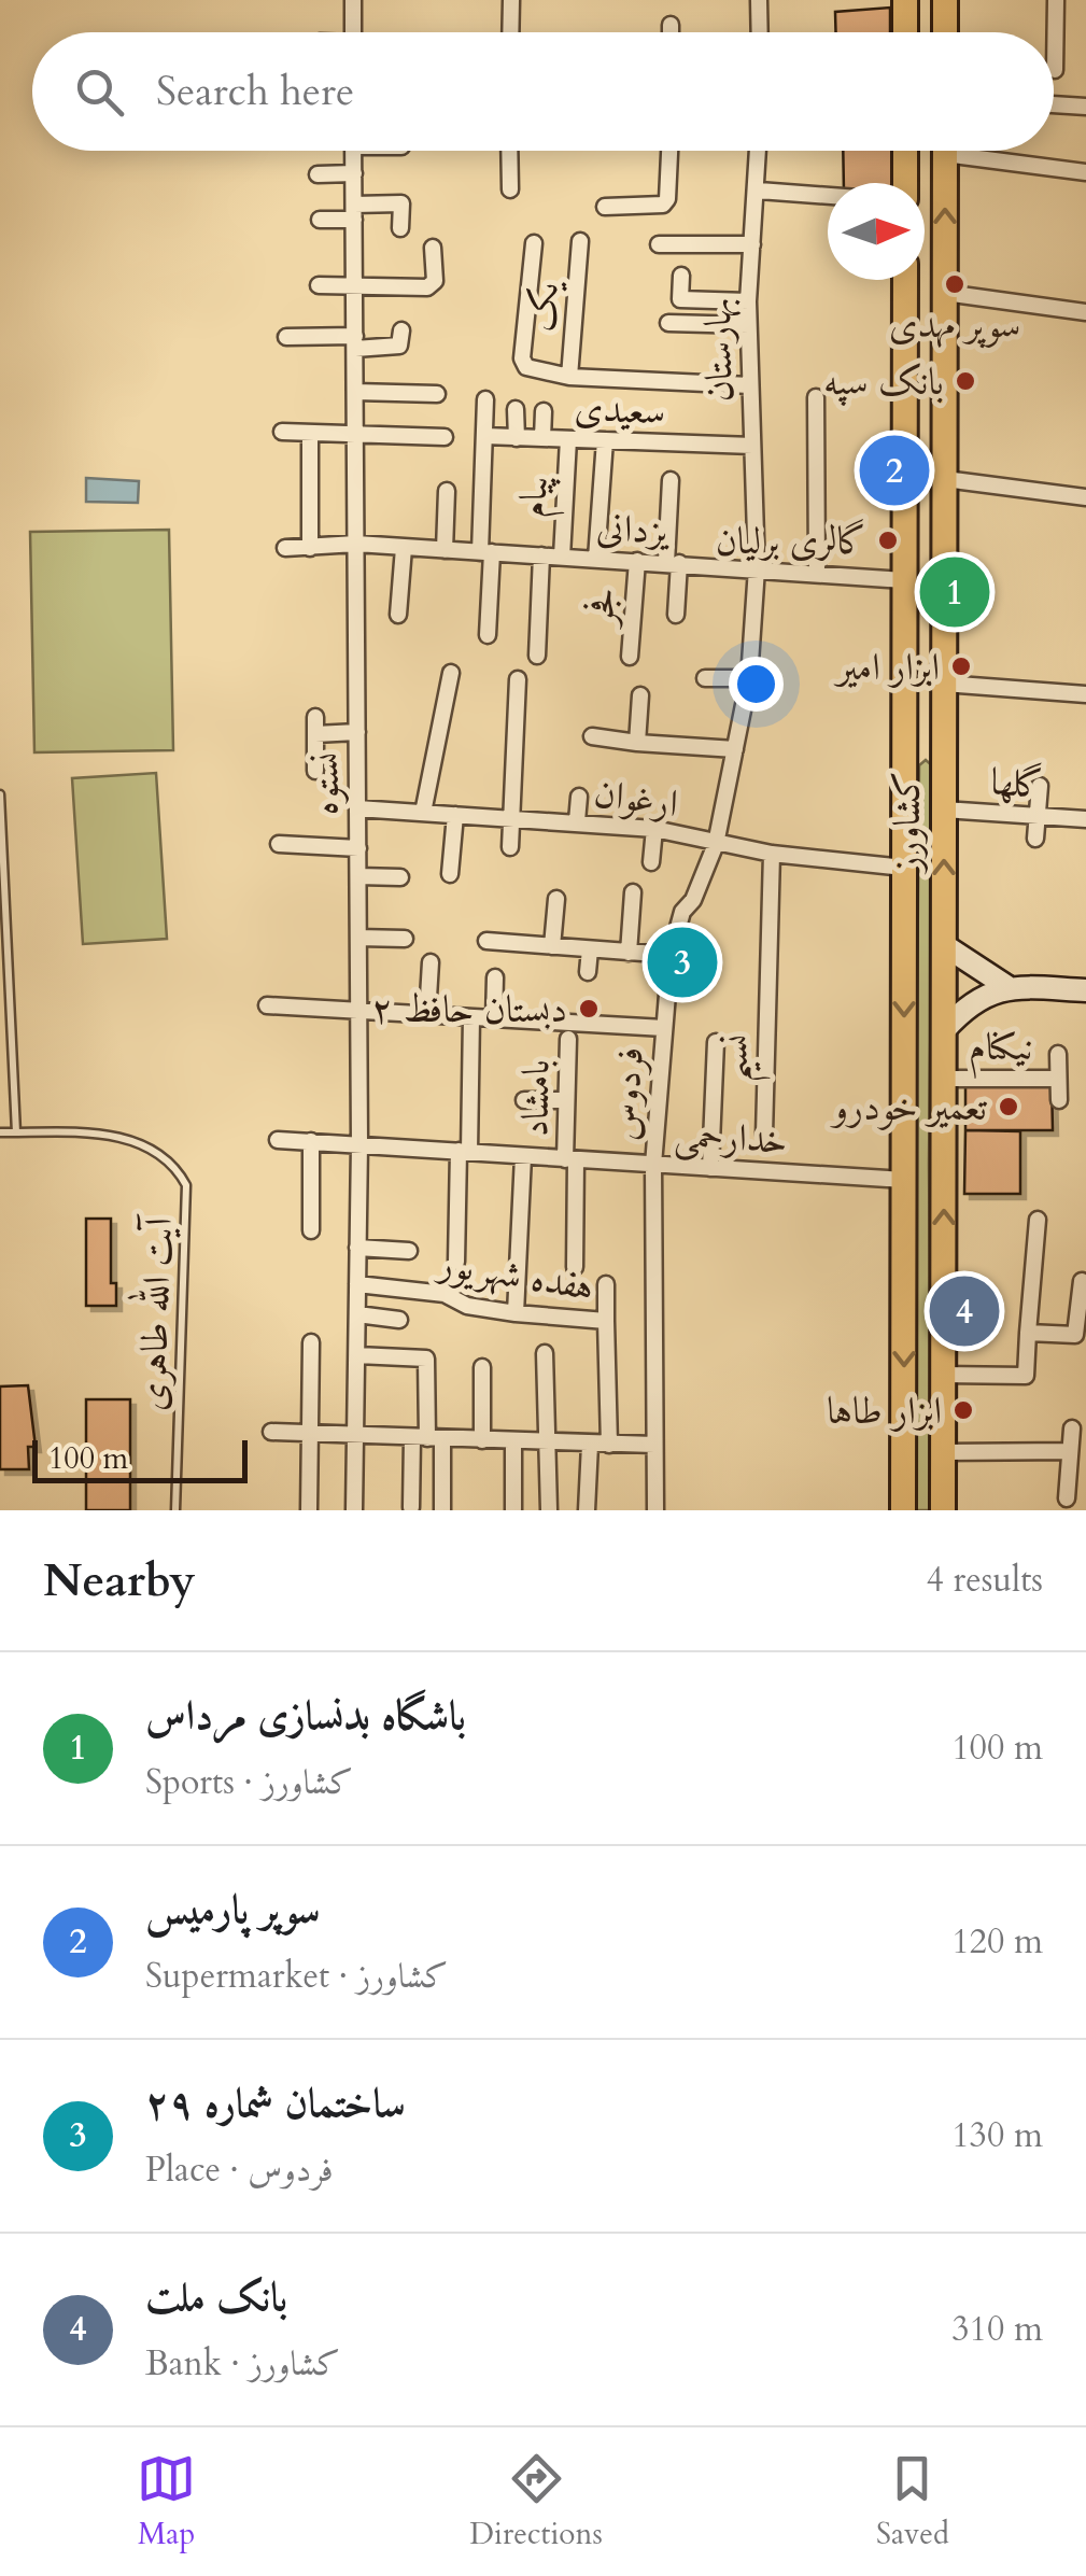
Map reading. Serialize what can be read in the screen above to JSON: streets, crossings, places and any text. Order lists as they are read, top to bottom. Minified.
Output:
{"streets":{"main road":["کشاورز"],"street":["یک","بهارستان","سعیدی","پیام","یزدانی","فجر","گلها","نستوه","ارغوان","نیکنام","نسیم","فردوس","بامشاد","خدارحمی","هفده شهریور"],"lane":["آیت الله طاهری"]},"crossings":[["بهارستان","سعیدی"],["بهارستان","یزدانی"],["بهارستان","فردوس"],["سعیدی","پیام"],["پیام","یزدانی"],["یزدانی","فجر"],["یزدانی","نستوه"],["یزدانی","کشاورز"],["یزدانی","فردوس"],["گلها","کشاورز"],["نستوه","ارغوان"],["نستوه","خدارحمی"],["نستوه","هفده شهریور"],["ارغوان","کشاورز"],["ارغوان","نسیم"],["ارغوان","فردوس"],["کشاورز","نیکنام"],["کشاورز","خدارحمی"],["فردوس","خدارحمی"],["بامشاد","خدارحمی"]],"places":["سوپر مهدی","بانک سپه","گالری برلیان","ابزار امیر","دبستان حافظ ۲","تعمیر خودرو","ابزار طاها"],"scale_bar":"100 m","north":"right","page":{"search":"Search here","pins":["2","1","3","4"],"scale":"100 m","heading":["Nearby","4 results"],"list":[{"mark":"1","name":"باشگاه بدنسازی مرداس","note":"Sports · کشاورز","value":"100 m"},{"mark":"2","name":"سوپر پارمیس","note":"Supermarket · کشاورز","value":"120 m"},{"mark":"3","name":"ساختمان شماره ۲۹","note":"Place · فردوس","value":"130 m"},{"mark":"4","name":"بانک ملت","note":"Bank · کشاورز","value":"310 m"}],"nav":["Map","Directions","Saved"]}}
